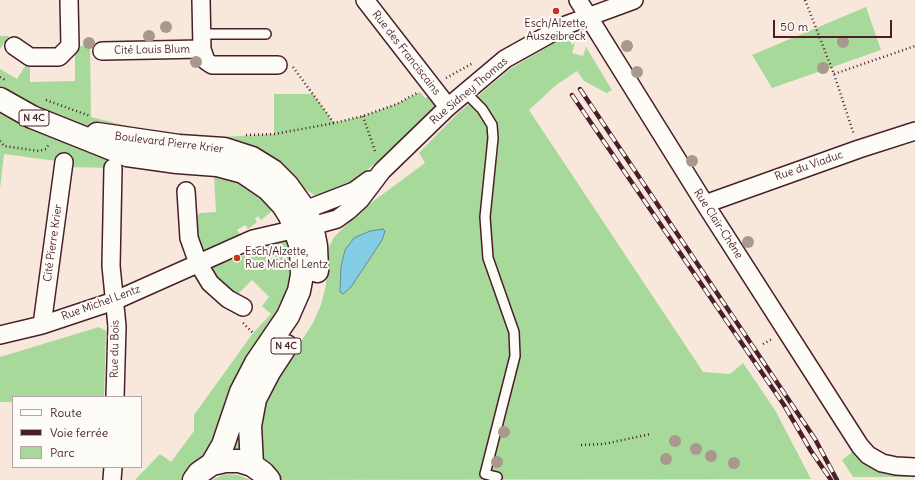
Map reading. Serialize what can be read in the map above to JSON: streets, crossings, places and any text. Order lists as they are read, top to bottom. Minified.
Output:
{"streets":{"main road":["N 4C","Boulevard Pierre Krier"],"street":["Cité Louis Blum","Rue des Franciscains","Rue Sidney Thomas","Rue du Viaduc","Rue Clair-Chêne","Cité Pierre Krier","Rue Michel Lentz","Rue du Bois"]},"crossings":[["Rue des Franciscains","Rue Sidney Thomas"],["Rue Sidney Thomas","Boulevard Pierre Krier"],["Rue Sidney Thomas","Rue Clair-Chêne"],["Rue Sidney Thomas","Rue Michel Lentz"],["Rue du Viaduc","Rue Clair-Chêne"],["Cité Pierre Krier","Rue Michel Lentz"],["Rue Michel Lentz","Rue du Bois"]],"places":["Esch/Alzette, Auszeibreck","Esch/Alzette, Rue Michel Lentz"],"legend":["Route","Voie ferrée","Parc"],"scale_bar":"50 m"}
